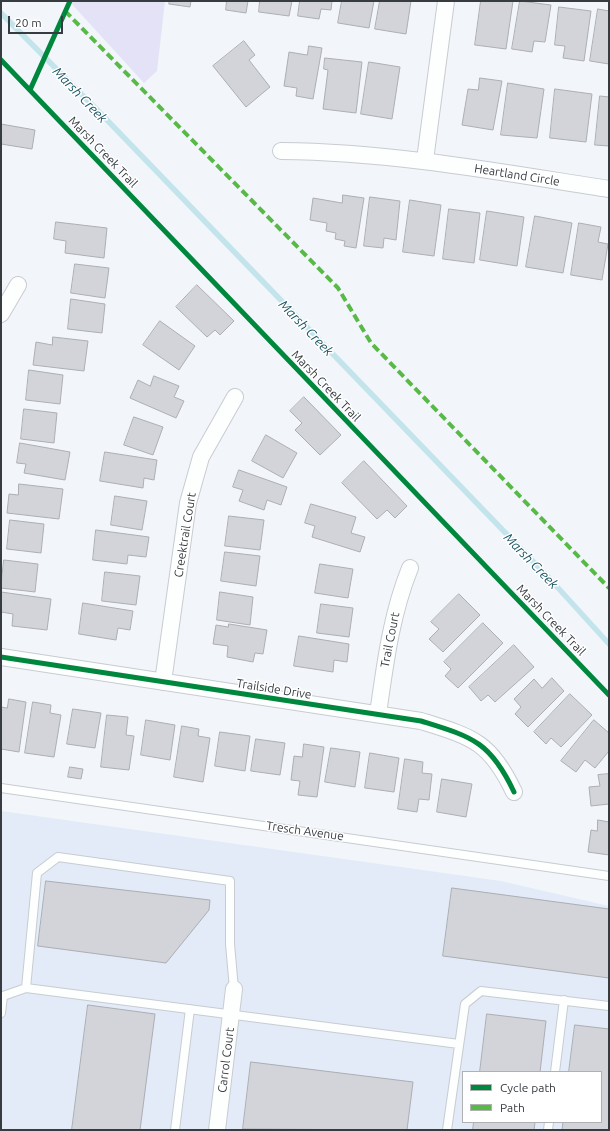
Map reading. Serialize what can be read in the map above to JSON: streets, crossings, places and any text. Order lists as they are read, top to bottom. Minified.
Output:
{"streets":{"street":["Heartland Circle","Creektrail Court","Trail Court","Trailside Drive","Carrol Court"],"lane":["Tresch Avenue"],"cycle path":["Marsh Creek Trail"]},"crossings":[["Creektrail Court","Trailside Drive"],["Trail Court","Trailside Drive"]],"water":["Marsh Creek"],"legend":["Cycle path","Path"],"scale_bar":"20 m"}
